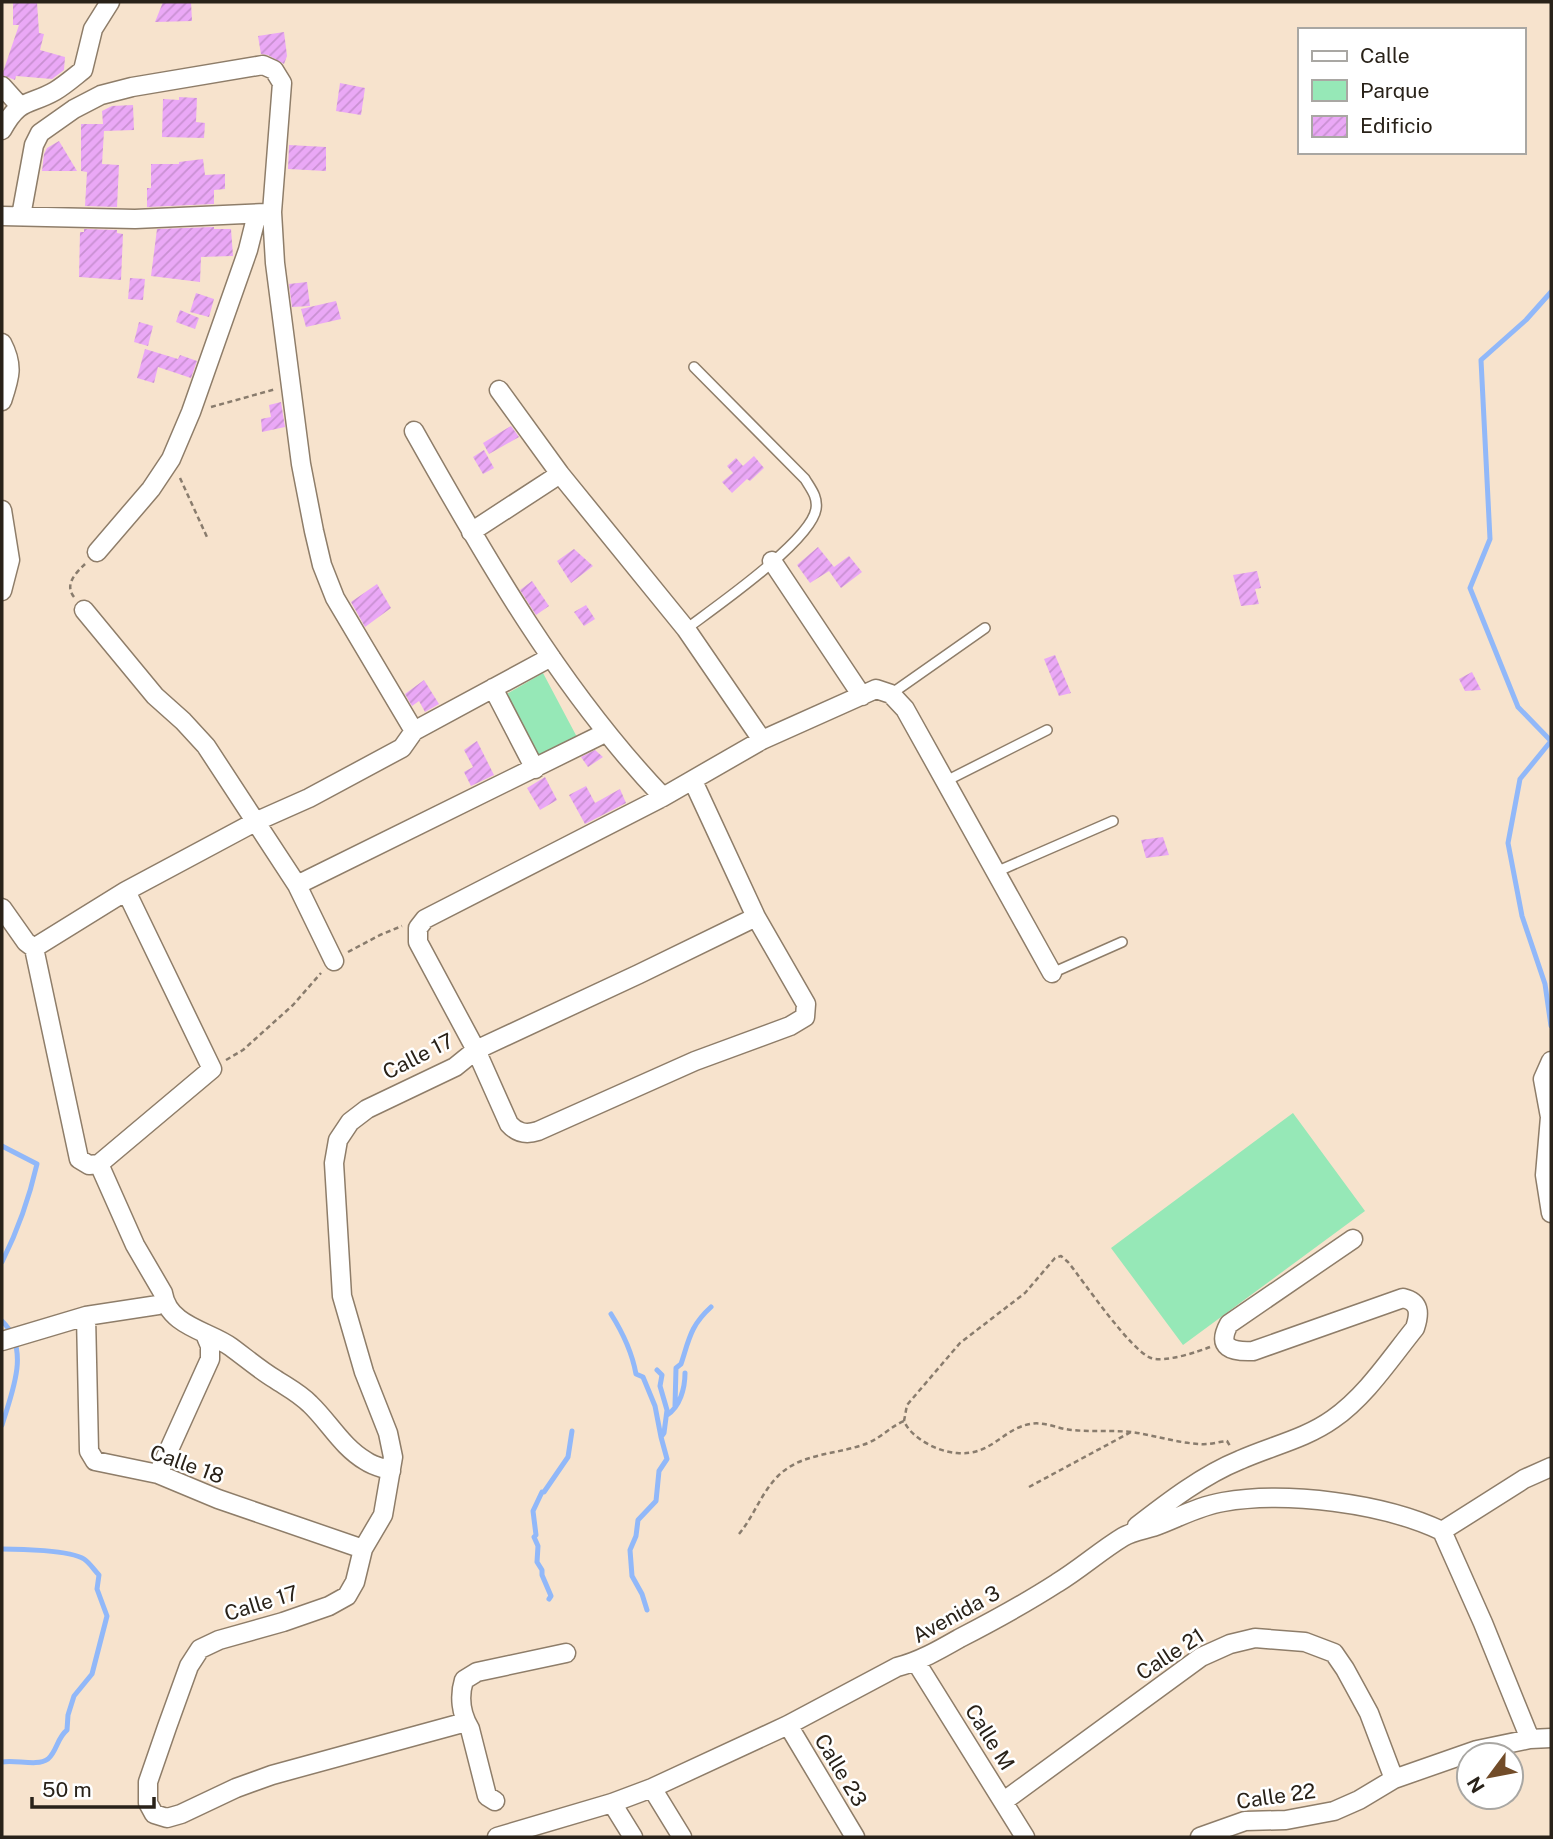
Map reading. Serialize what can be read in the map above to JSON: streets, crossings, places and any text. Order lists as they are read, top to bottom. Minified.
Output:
{"streets":{"street":["Calle 17","Calle 18","Avenida 3","Calle 21","Calle M","Calle 23","Calle 22"]},"crossings":[["Calle 17","Calle 18"],["Avenida 3","Calle M"],["Avenida 3","Calle 23"],["Calle 21","Calle M"],["Calle 21","Calle 22"]],"legend":["Calle","Parque","Edificio"],"scale_bar":"50 m","north":"bottom left"}
